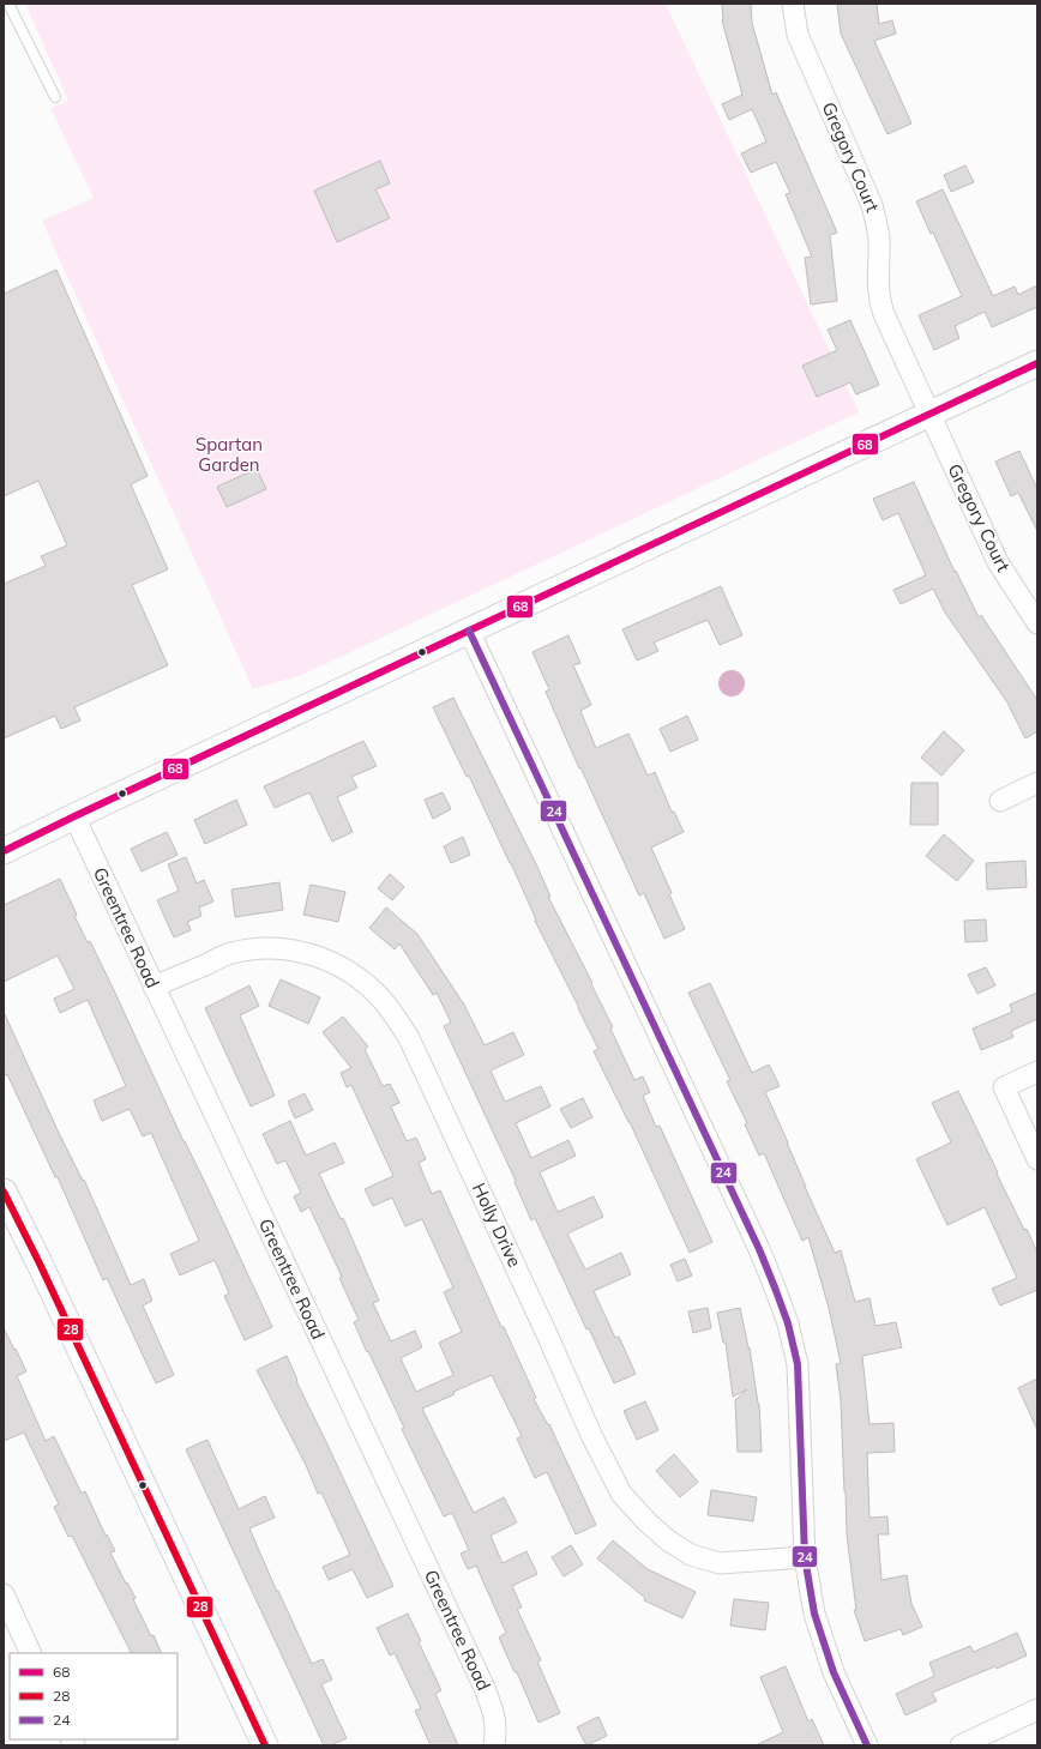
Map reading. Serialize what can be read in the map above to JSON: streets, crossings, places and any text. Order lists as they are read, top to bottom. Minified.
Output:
{"streets":{"street":["Gregory Court","Greentree Road","Holly Drive"]},"crossings":[["Greentree Road","Holly Drive"]],"parks":["Spartan Garden"],"lines":["transit line 68","transit line 24","transit line 28"],"legend":["68","28","24"]}
